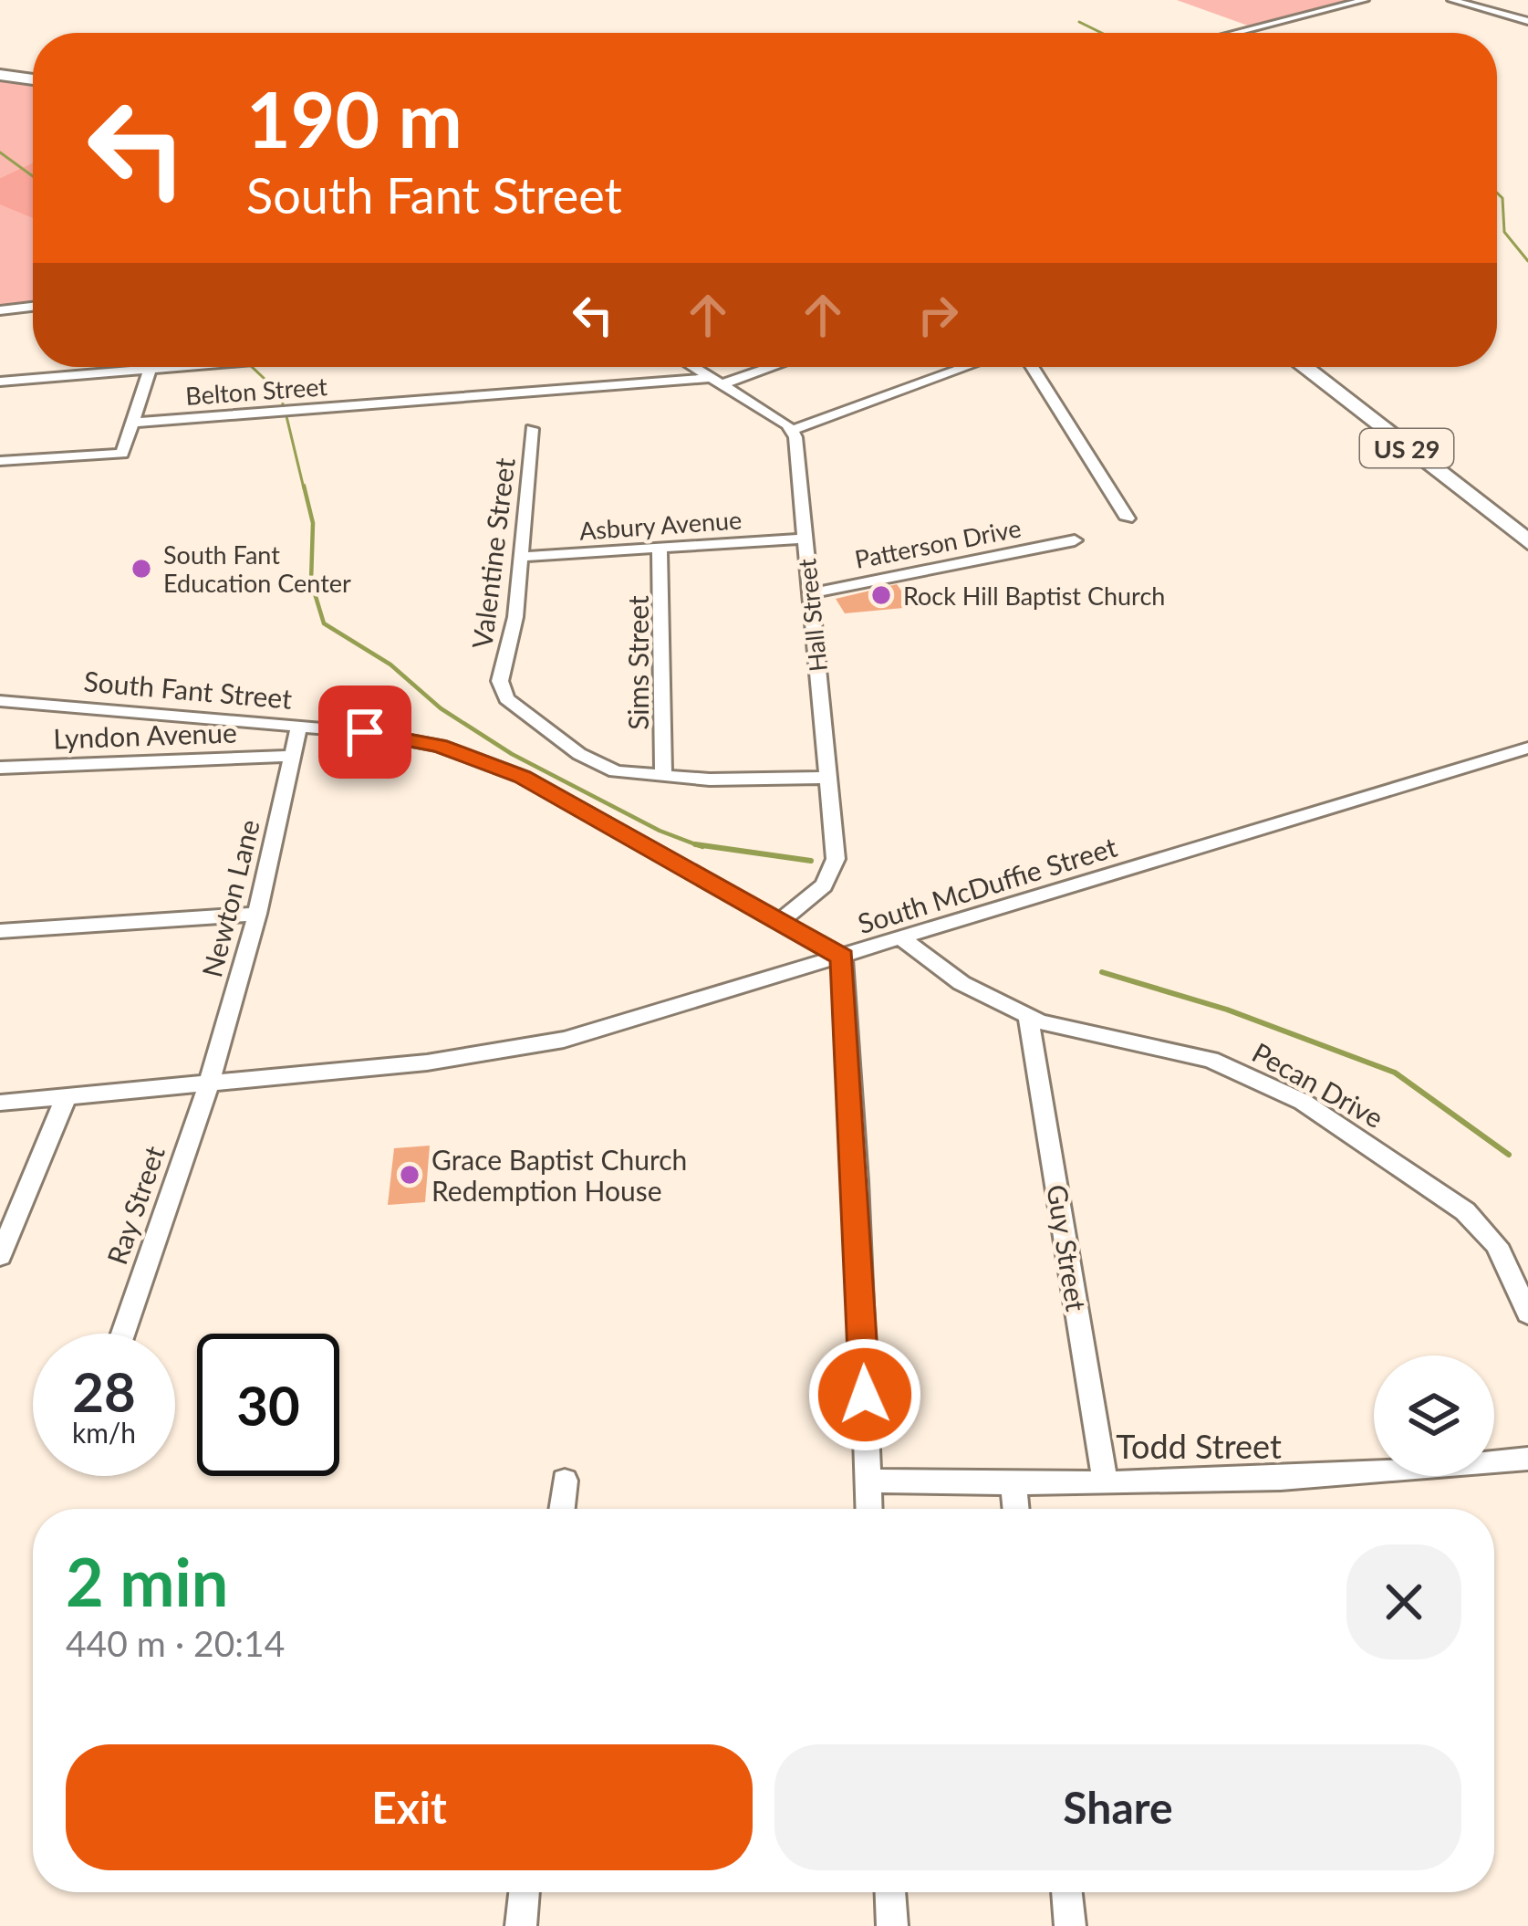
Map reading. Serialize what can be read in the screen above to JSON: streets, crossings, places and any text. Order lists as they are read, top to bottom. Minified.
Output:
{"streets":{"highway":["US 29"],"street":["Belton Street","Asbury Avenue","Patterson Drive","Valentine Street","Hall Street","Sims Street","South Fant Street","Lyndon Avenue","South McDuffie Street","Newton Lane","Pecan Drive","Ray Street","Guy Street","Todd Street"]},"crossings":[["Asbury Avenue","Valentine Street"],["Asbury Avenue","Hall Street"],["Asbury Avenue","Sims Street"],["Patterson Drive","Hall Street"],["Valentine Street","Sims Street"],["Hall Street","South Fant Street"],["South Fant Street","South McDuffie Street"],["South Fant Street","Newton Lane"],["Lyndon Avenue","Newton Lane"],["South McDuffie Street","Newton Lane"],["South McDuffie Street","Pecan Drive"],["South McDuffie Street","Ray Street"],["Newton Lane","Ray Street"],["Pecan Drive","Guy Street"],["Guy Street","Todd Street"]],"places":["South Fant Education Center","Rock Hill Baptist Church","Grace Baptist Church Redemption House"],"page":{"turn":["190 m","South Fant Street"],"speed":"28 km/h","limit":"30","heading":["2 min","440 m · 20:14"],"buttons":["Exit","Share"]}}
